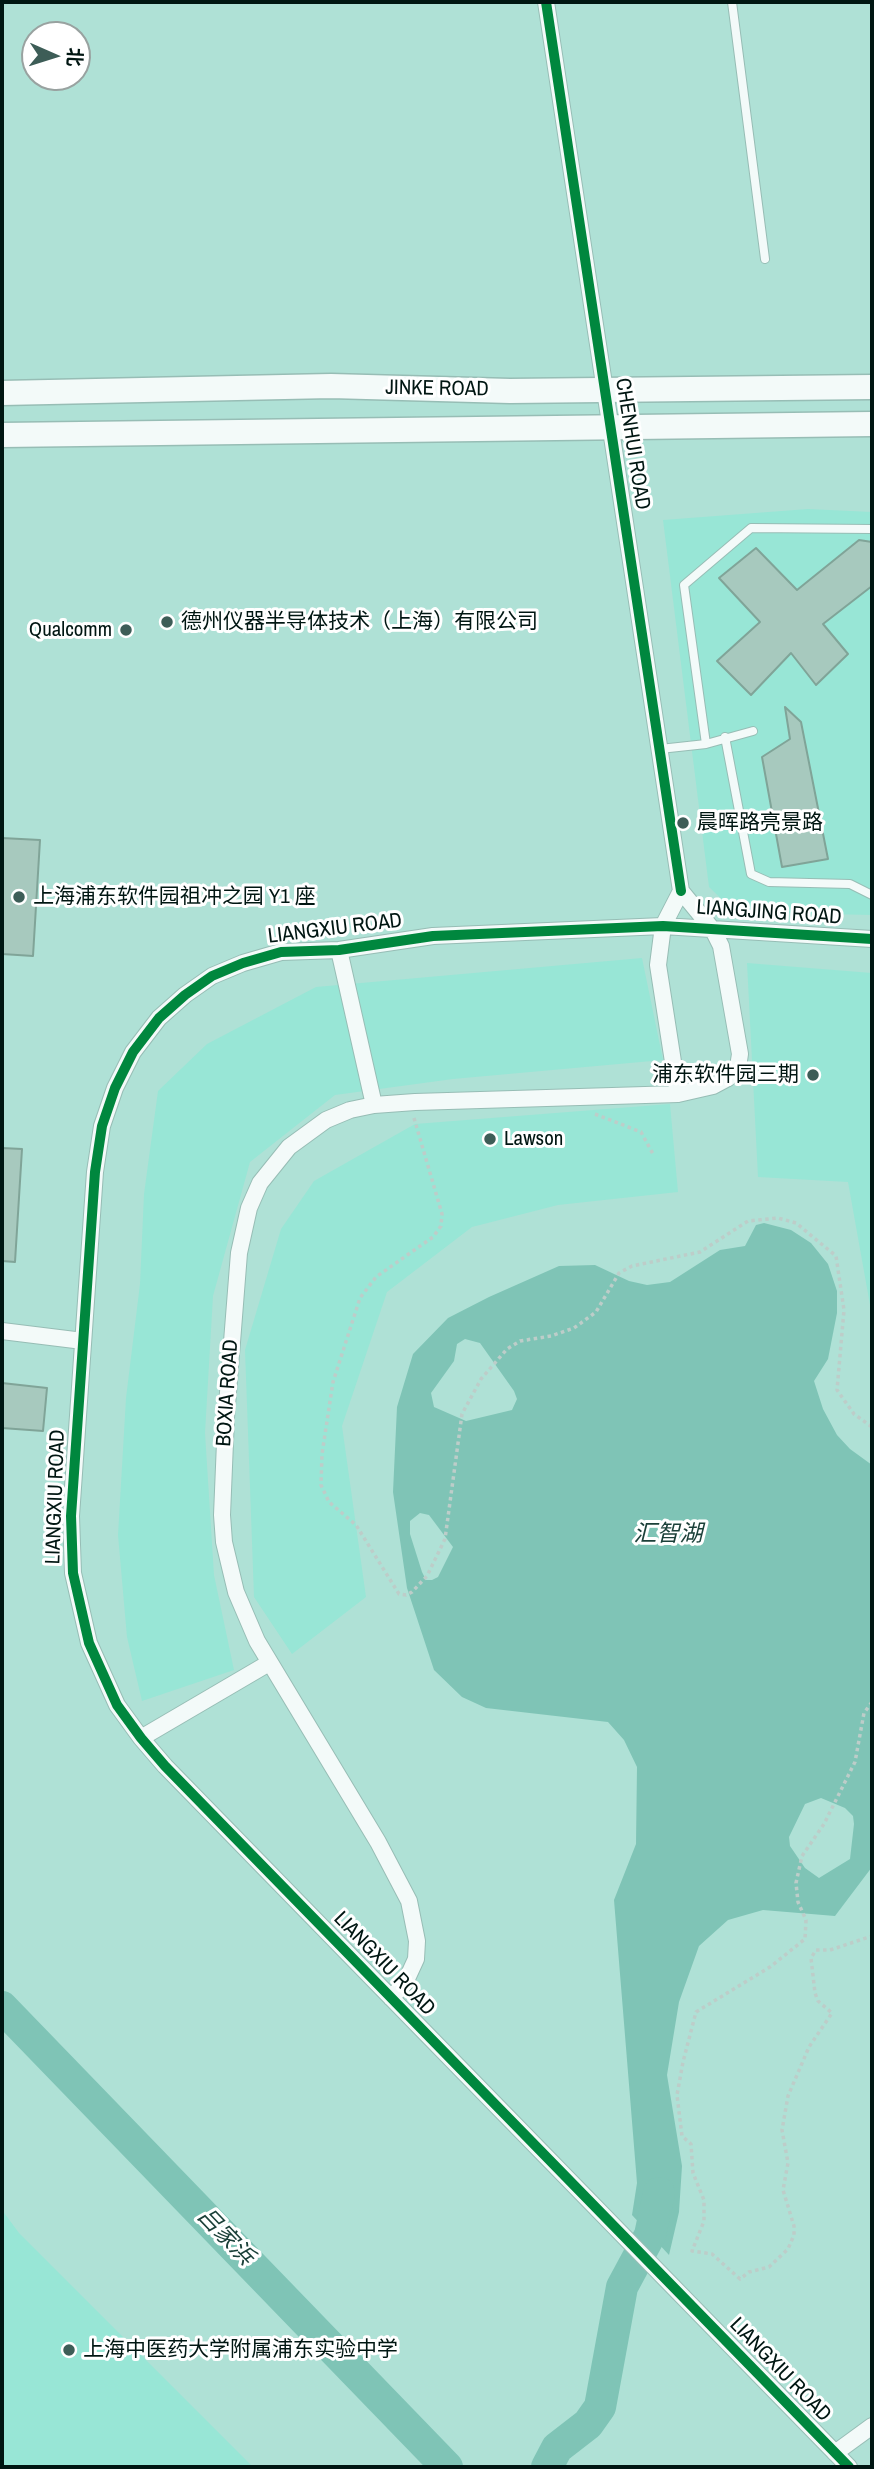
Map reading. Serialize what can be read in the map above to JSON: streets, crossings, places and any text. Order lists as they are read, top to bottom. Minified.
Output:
{"streets":{"main road":["JINKE ROAD"],"street":["CHENHUI ROAD","LIANGJING ROAD","LIANGXIU ROAD","BOXIA ROAD"]},"crossings":[["JINKE ROAD","CHENHUI ROAD"],["LIANGJING ROAD","LIANGXIU ROAD"],["LIANGXIU ROAD","BOXIA ROAD"]],"water":["汇智湖","吕家浜"],"places":["德州仪器半导体技术（上海）有限公司","Qualcomm","晨晖路亮景路","上海浦东软件园祖冲之园 Y1 座","浦东软件园三期","Lawson","上海中医药大学附属浦东实验中学"],"north":"right"}
